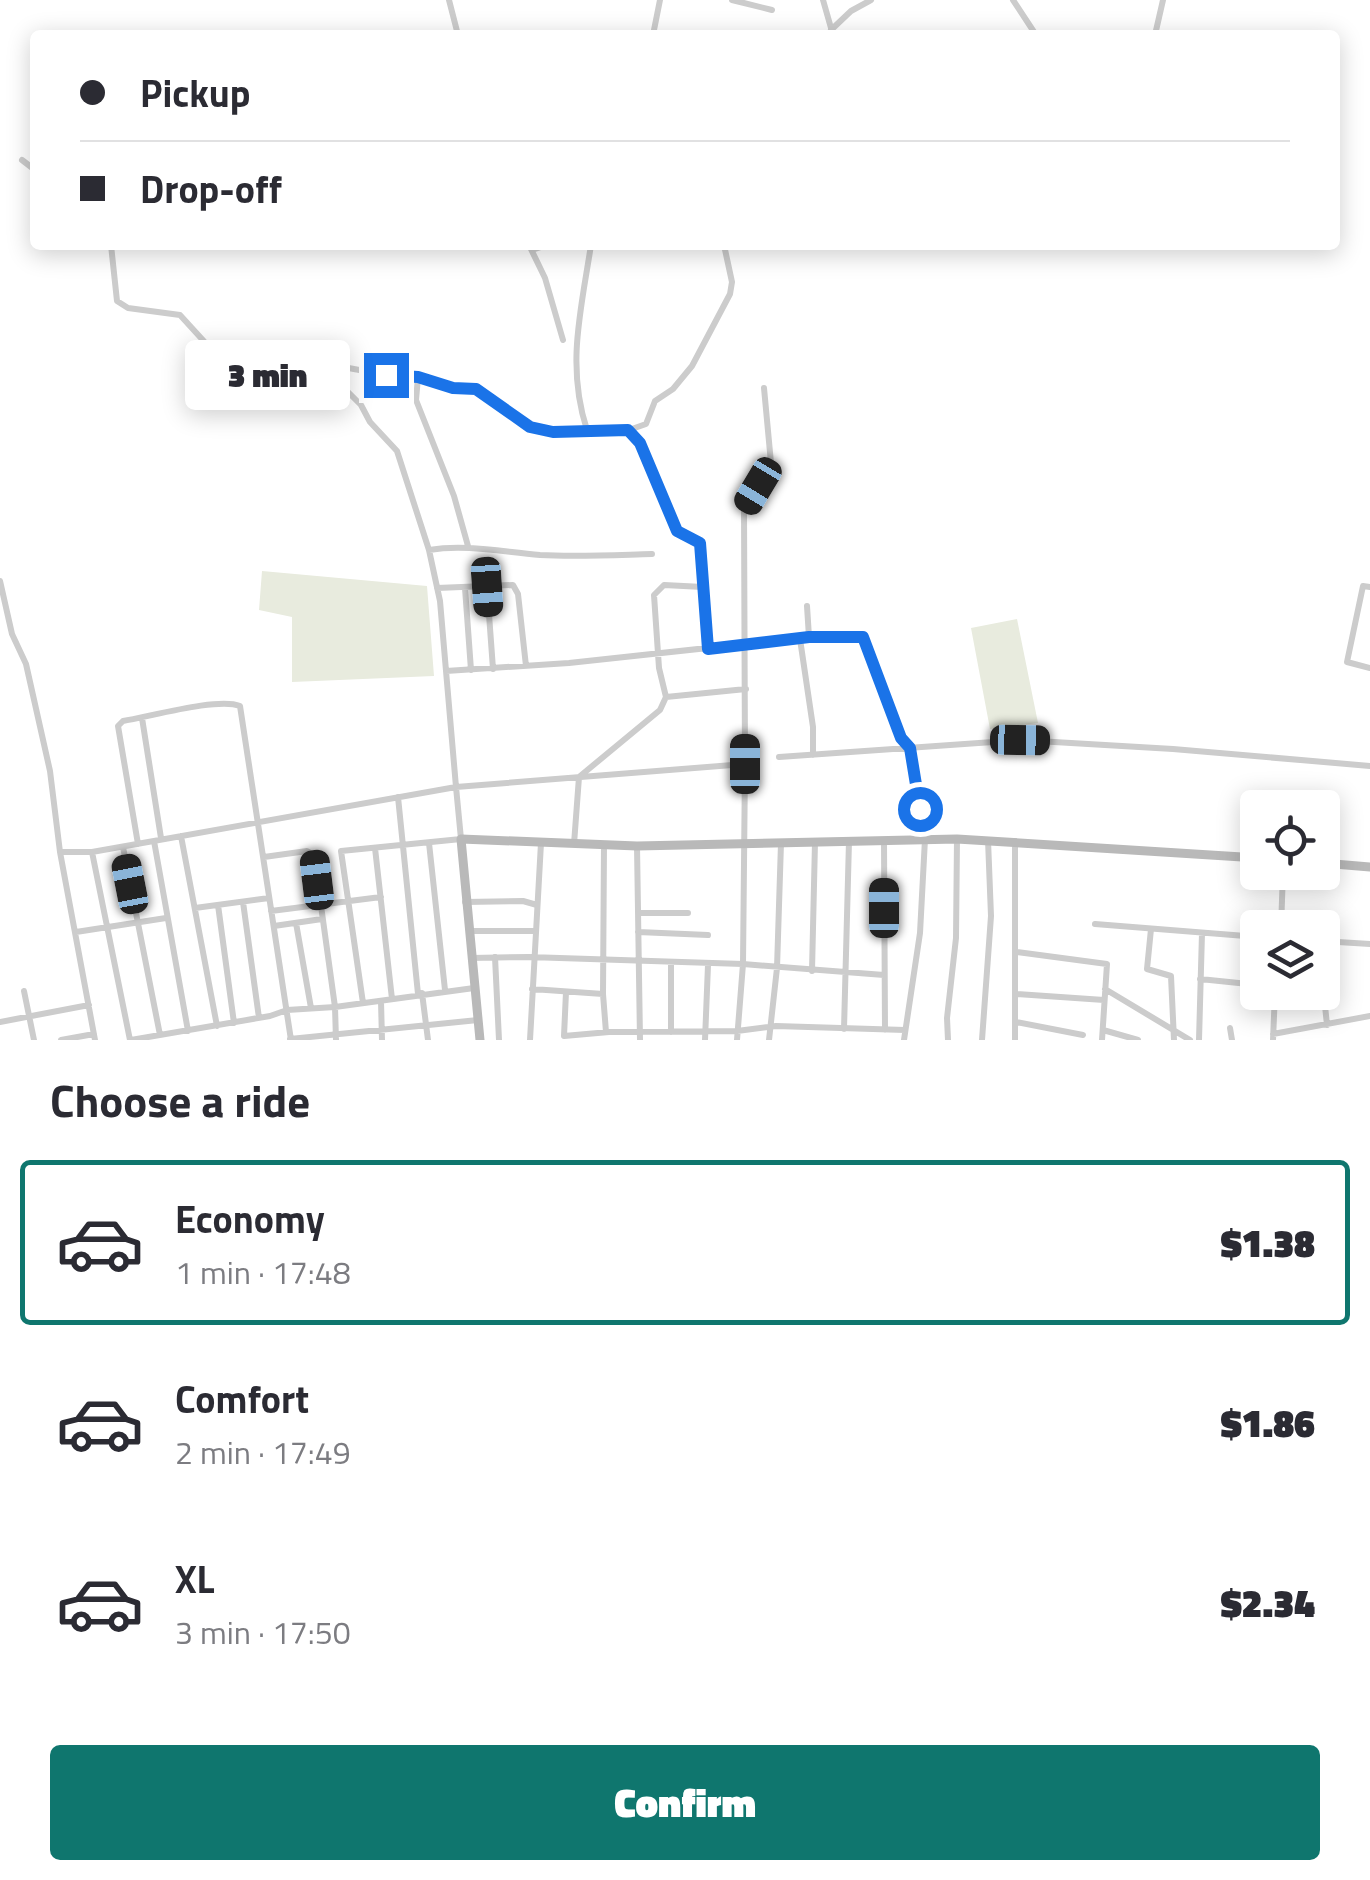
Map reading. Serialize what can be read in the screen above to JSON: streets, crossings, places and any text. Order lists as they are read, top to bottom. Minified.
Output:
{"page":{"banner":["Pickup","Drop-off"],"bubble":"3 min","heading":"Choose a ride","list":[{"name":"Economy","note":"1 min · 17:48","value":"$1.38"},{"name":"Comfort","note":"2 min · 17:49","value":"$1.86"},{"name":"XL","note":"3 min · 17:50","value":"$2.34"}],"buttons":"Confirm"}}
